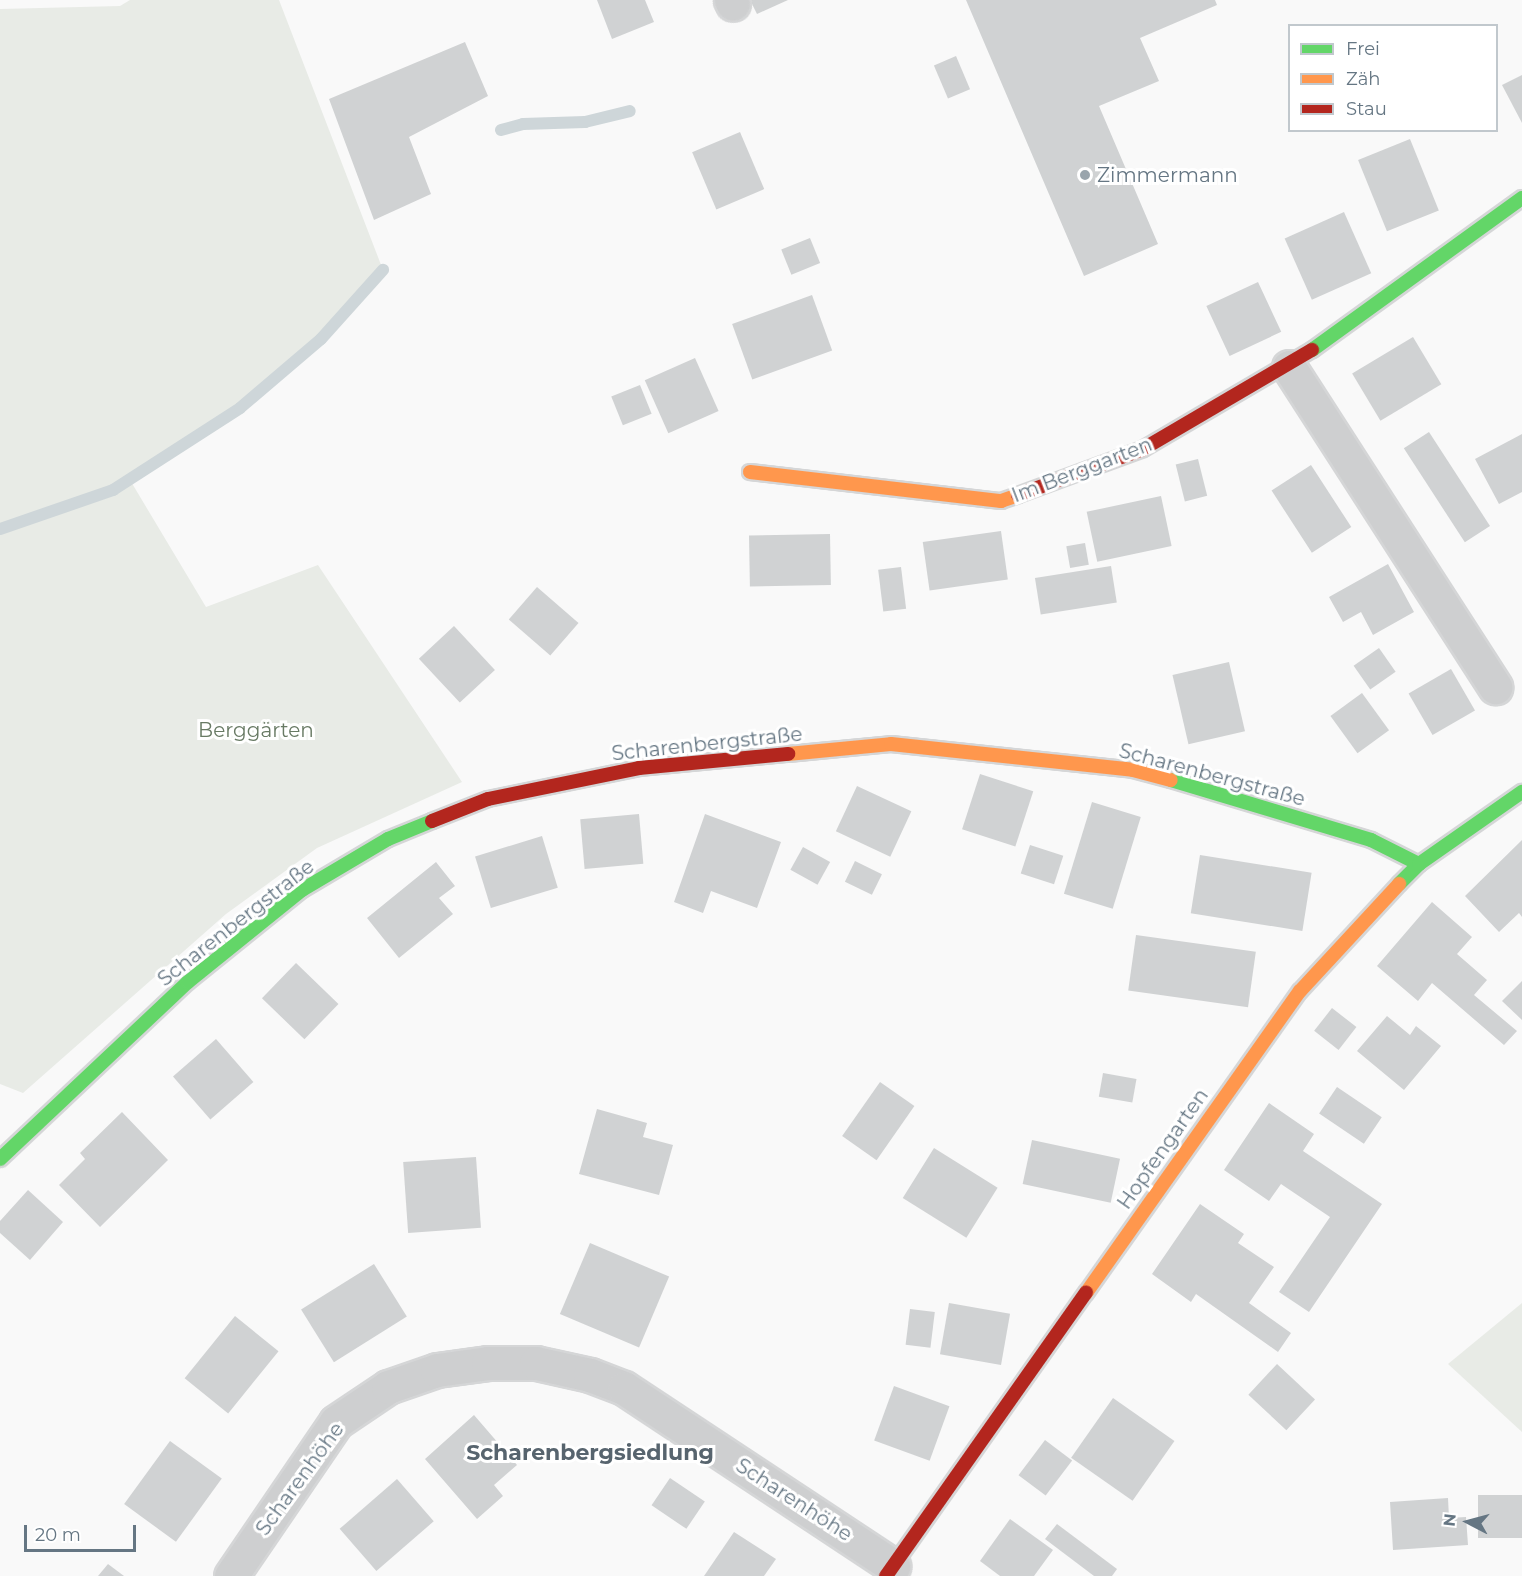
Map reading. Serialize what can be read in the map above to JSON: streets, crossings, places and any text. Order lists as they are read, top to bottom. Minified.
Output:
{"streets":{"street":["Im Berggarten","Scharenbergstraße","Hopfengarten","Scharenhöhe"]},"crossings":[["Scharenbergstraße","Hopfengarten"],["Hopfengarten","Scharenhöhe"]],"districts":["Scharenbergsiedlung"],"parks":["Berggärten"],"places":["Zimmermann"],"legend":["Frei","Zäh","Stau"],"scale_bar":"20 m","north":"left"}
